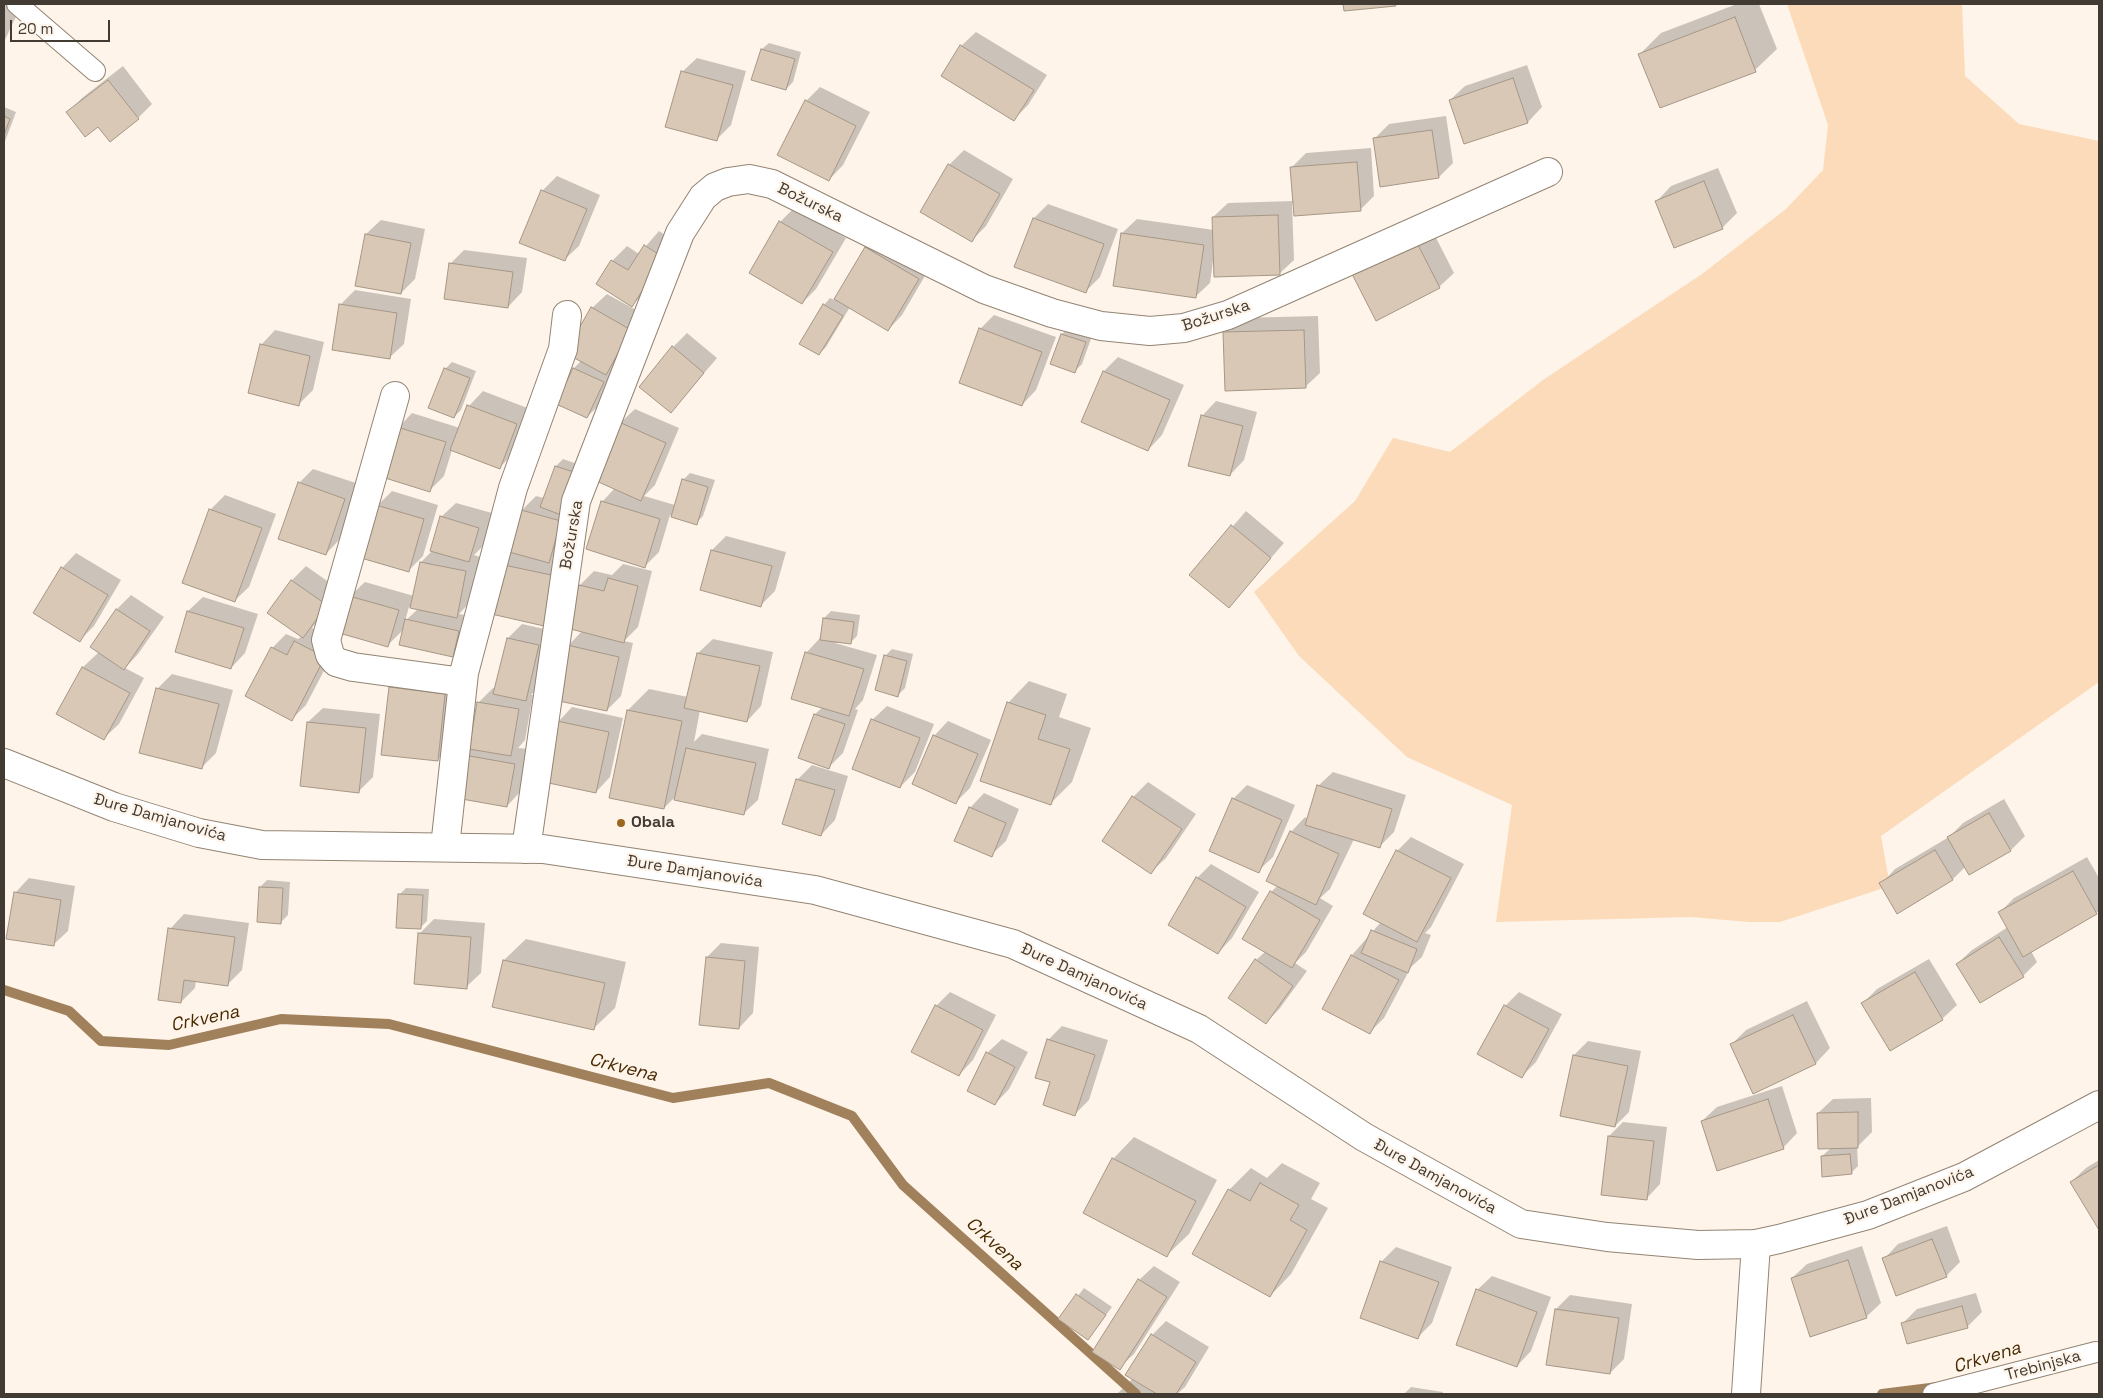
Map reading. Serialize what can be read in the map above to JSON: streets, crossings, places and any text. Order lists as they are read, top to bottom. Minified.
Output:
{"streets":{"street":["Božurska","Đure Damjanovića"],"lane":["Trebinjska"]},"crossings":[["Božurska","Đure Damjanovića"]],"water":["Crkvena"],"places":["Obala"],"scale_bar":"20 m"}
